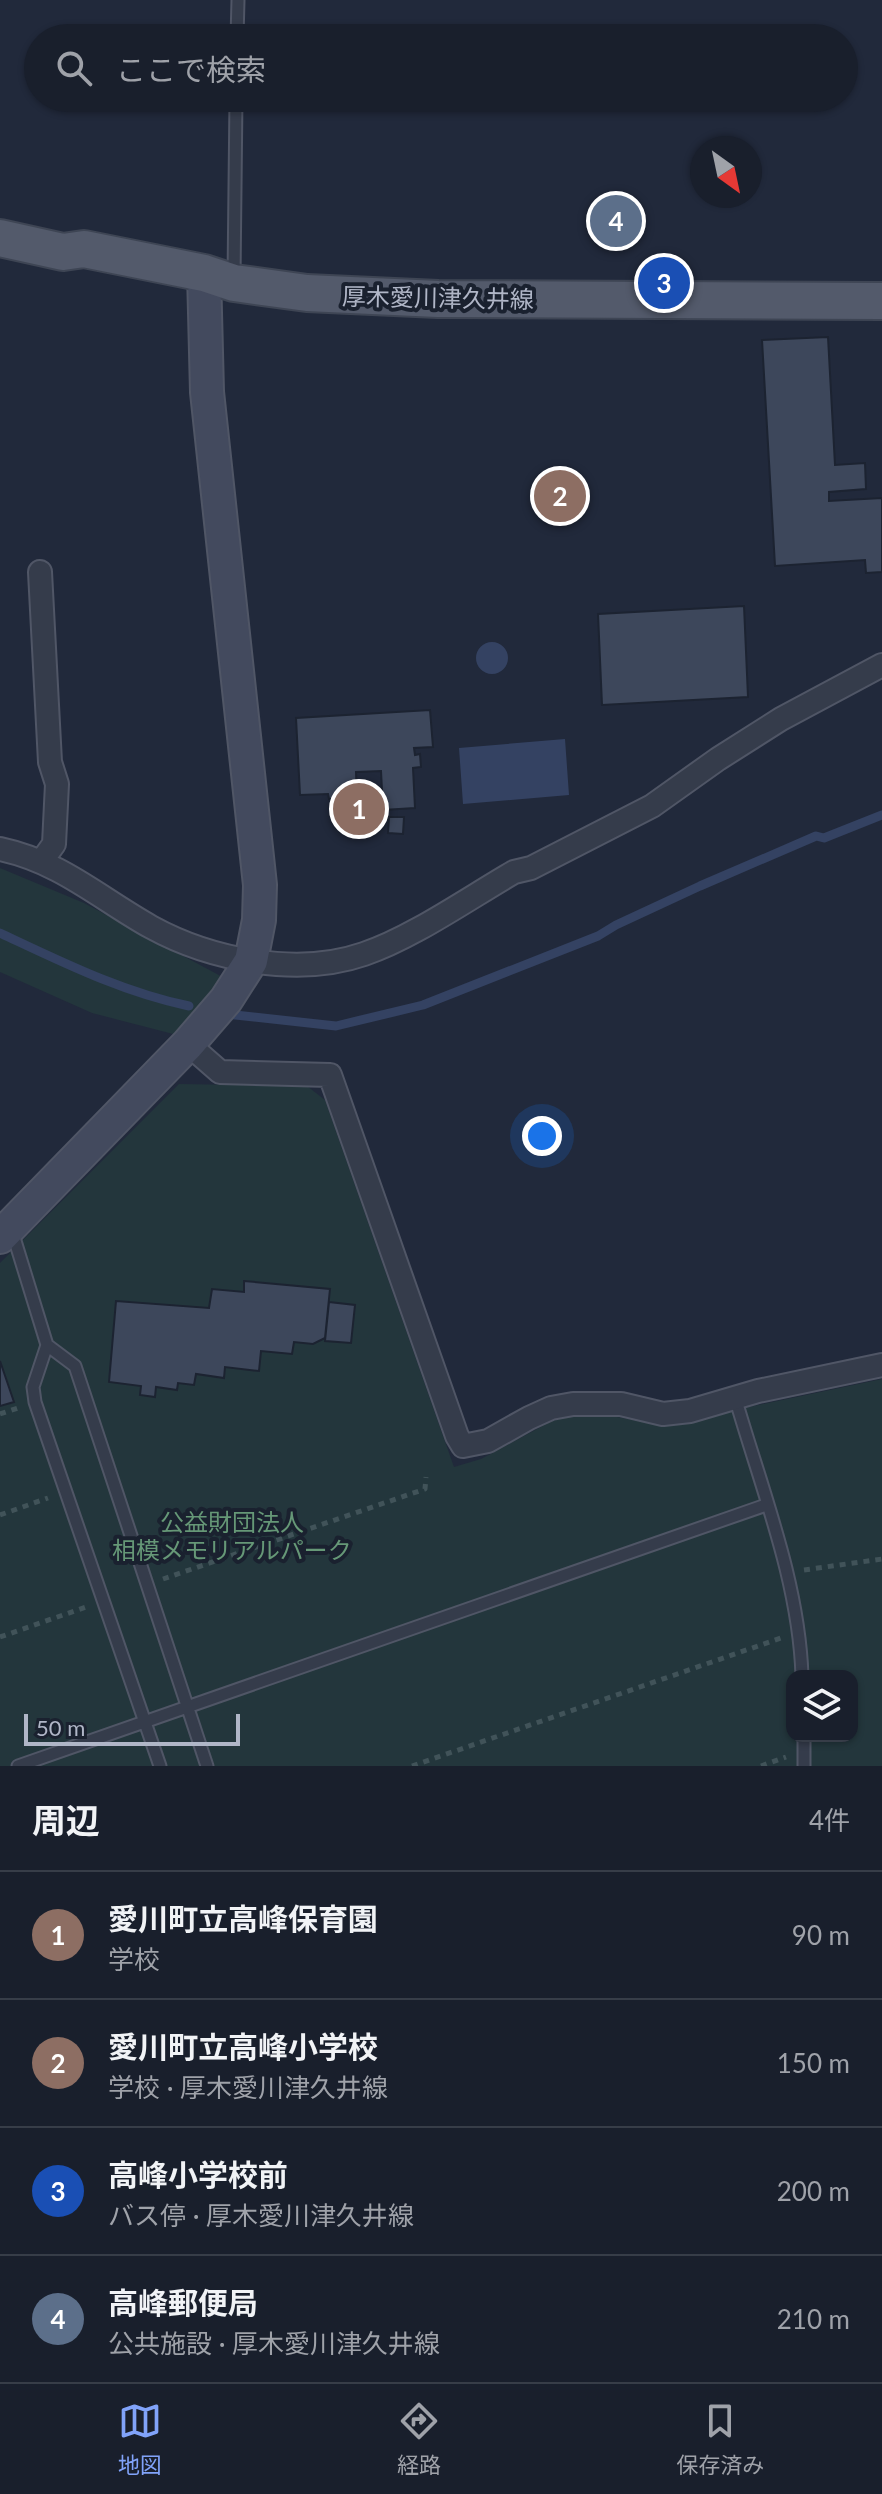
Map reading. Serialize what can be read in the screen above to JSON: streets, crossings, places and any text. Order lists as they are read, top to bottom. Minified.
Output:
{"streets":{"main road":["厚木愛川津久井線"]},"parks":["公益財団法人 相模メモリアルパーク"],"scale_bar":"50 m","north":"bottom right","page":{"search":"ここで検索","pins":["4","3","2","1"],"scale":"50 m","heading":["周辺","4件"],"list":[{"mark":"1","name":"愛川町立高峰保育園","note":"学校","value":"90 m"},{"mark":"2","name":"愛川町立高峰小学校","note":"学校 · 厚木愛川津久井線","value":"150 m"},{"mark":"3","name":"高峰小学校前","note":"バス停 · 厚木愛川津久井線","value":"200 m"},{"mark":"4","name":"高峰郵便局","note":"公共施設 · 厚木愛川津久井線","value":"210 m"}],"nav":["地図","経路","保存済み"]}}
